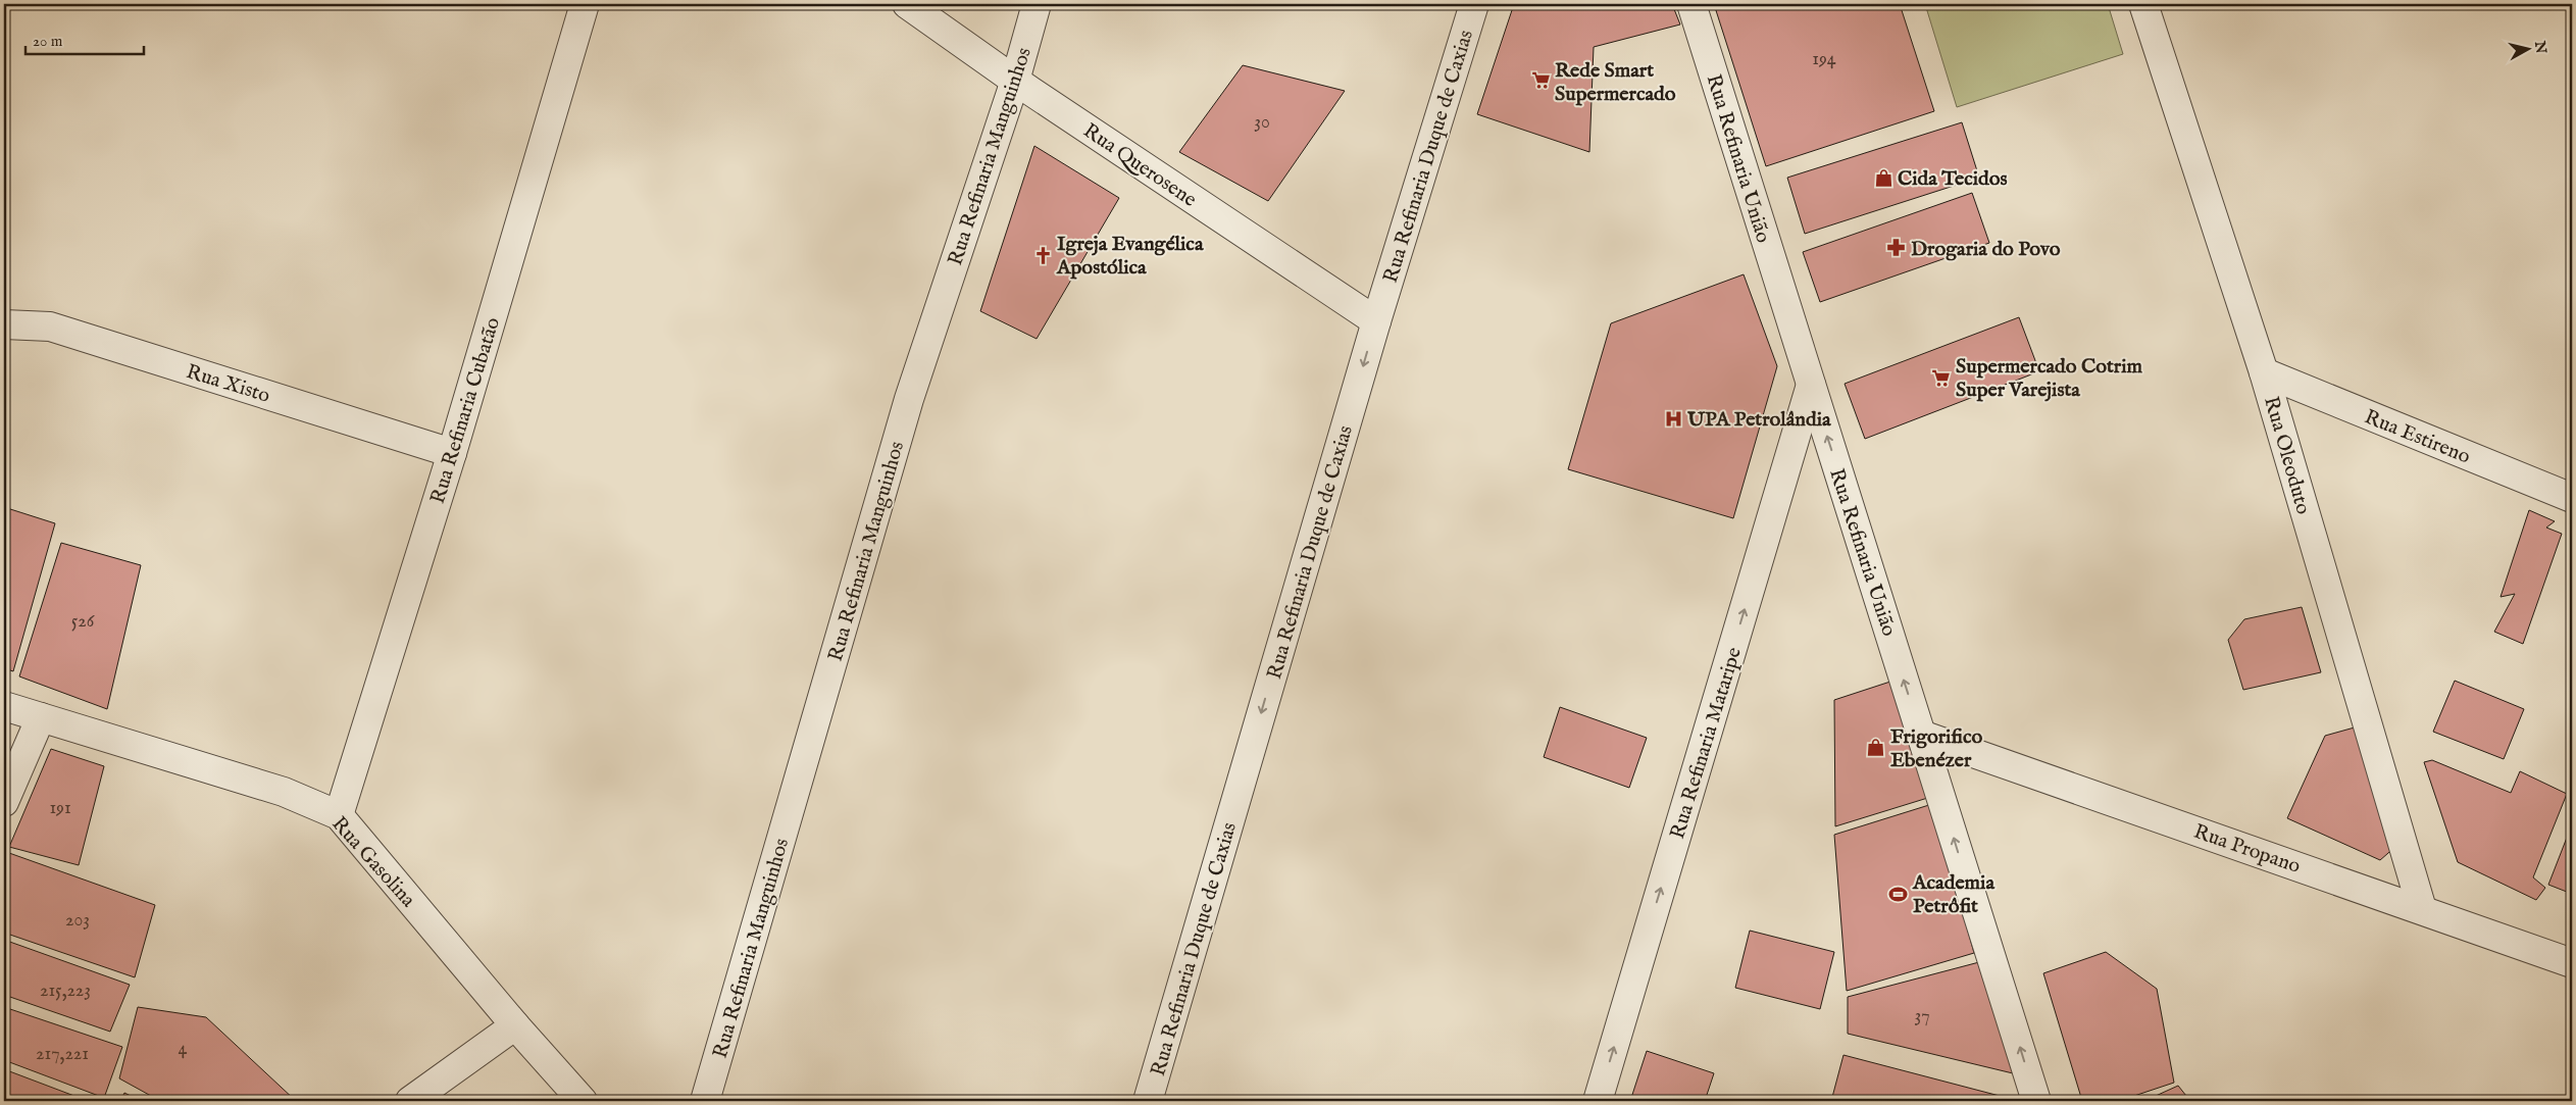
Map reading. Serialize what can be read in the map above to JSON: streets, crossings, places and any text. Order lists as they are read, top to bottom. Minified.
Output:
{"streets":{"street":["Rua Refinaria Manguinhos","Rua Refinaria Duque de Caxias","Rua Refinaria União","Rua Querosene","Rua Xisto","Rua Refinaria Cubatão","Rua Estireno","Rua Oleoduto","Rua Refinaria Mataripe","Rua Propano","Rua Gasolina"]},"crossings":[["Rua Refinaria Manguinhos","Rua Querosene"],["Rua Refinaria Duque de Caxias","Rua Querosene"],["Rua Refinaria União","Rua Refinaria Mataripe"],["Rua Refinaria União","Rua Propano"],["Rua Xisto","Rua Refinaria Cubatão"],["Rua Refinaria Cubatão","Rua Gasolina"],["Rua Estireno","Rua Oleoduto"],["Rua Oleoduto","Rua Propano"]],"one_way":["Rua Refinaria Duque de Caxias","Rua Refinaria União","Rua Refinaria Mataripe"],"places":{"supermarket":["Rede Smart Supermercado","Supermercado Cotrim Super Varejista"],"shop":["Cida Tecidos","Frigorifico Ebenézer"],"pharmacy":["Drogaria do Povo"],"church":["Igreja Evangélica Apostólica"],"hospital":["UPA Petrolândia"],"sports":["Academia Petrôfit"]},"house_numbers":["194","30","526","191","203","215,223","37","4","217,221"],"scale_bar":"20 m","north":"right"}
